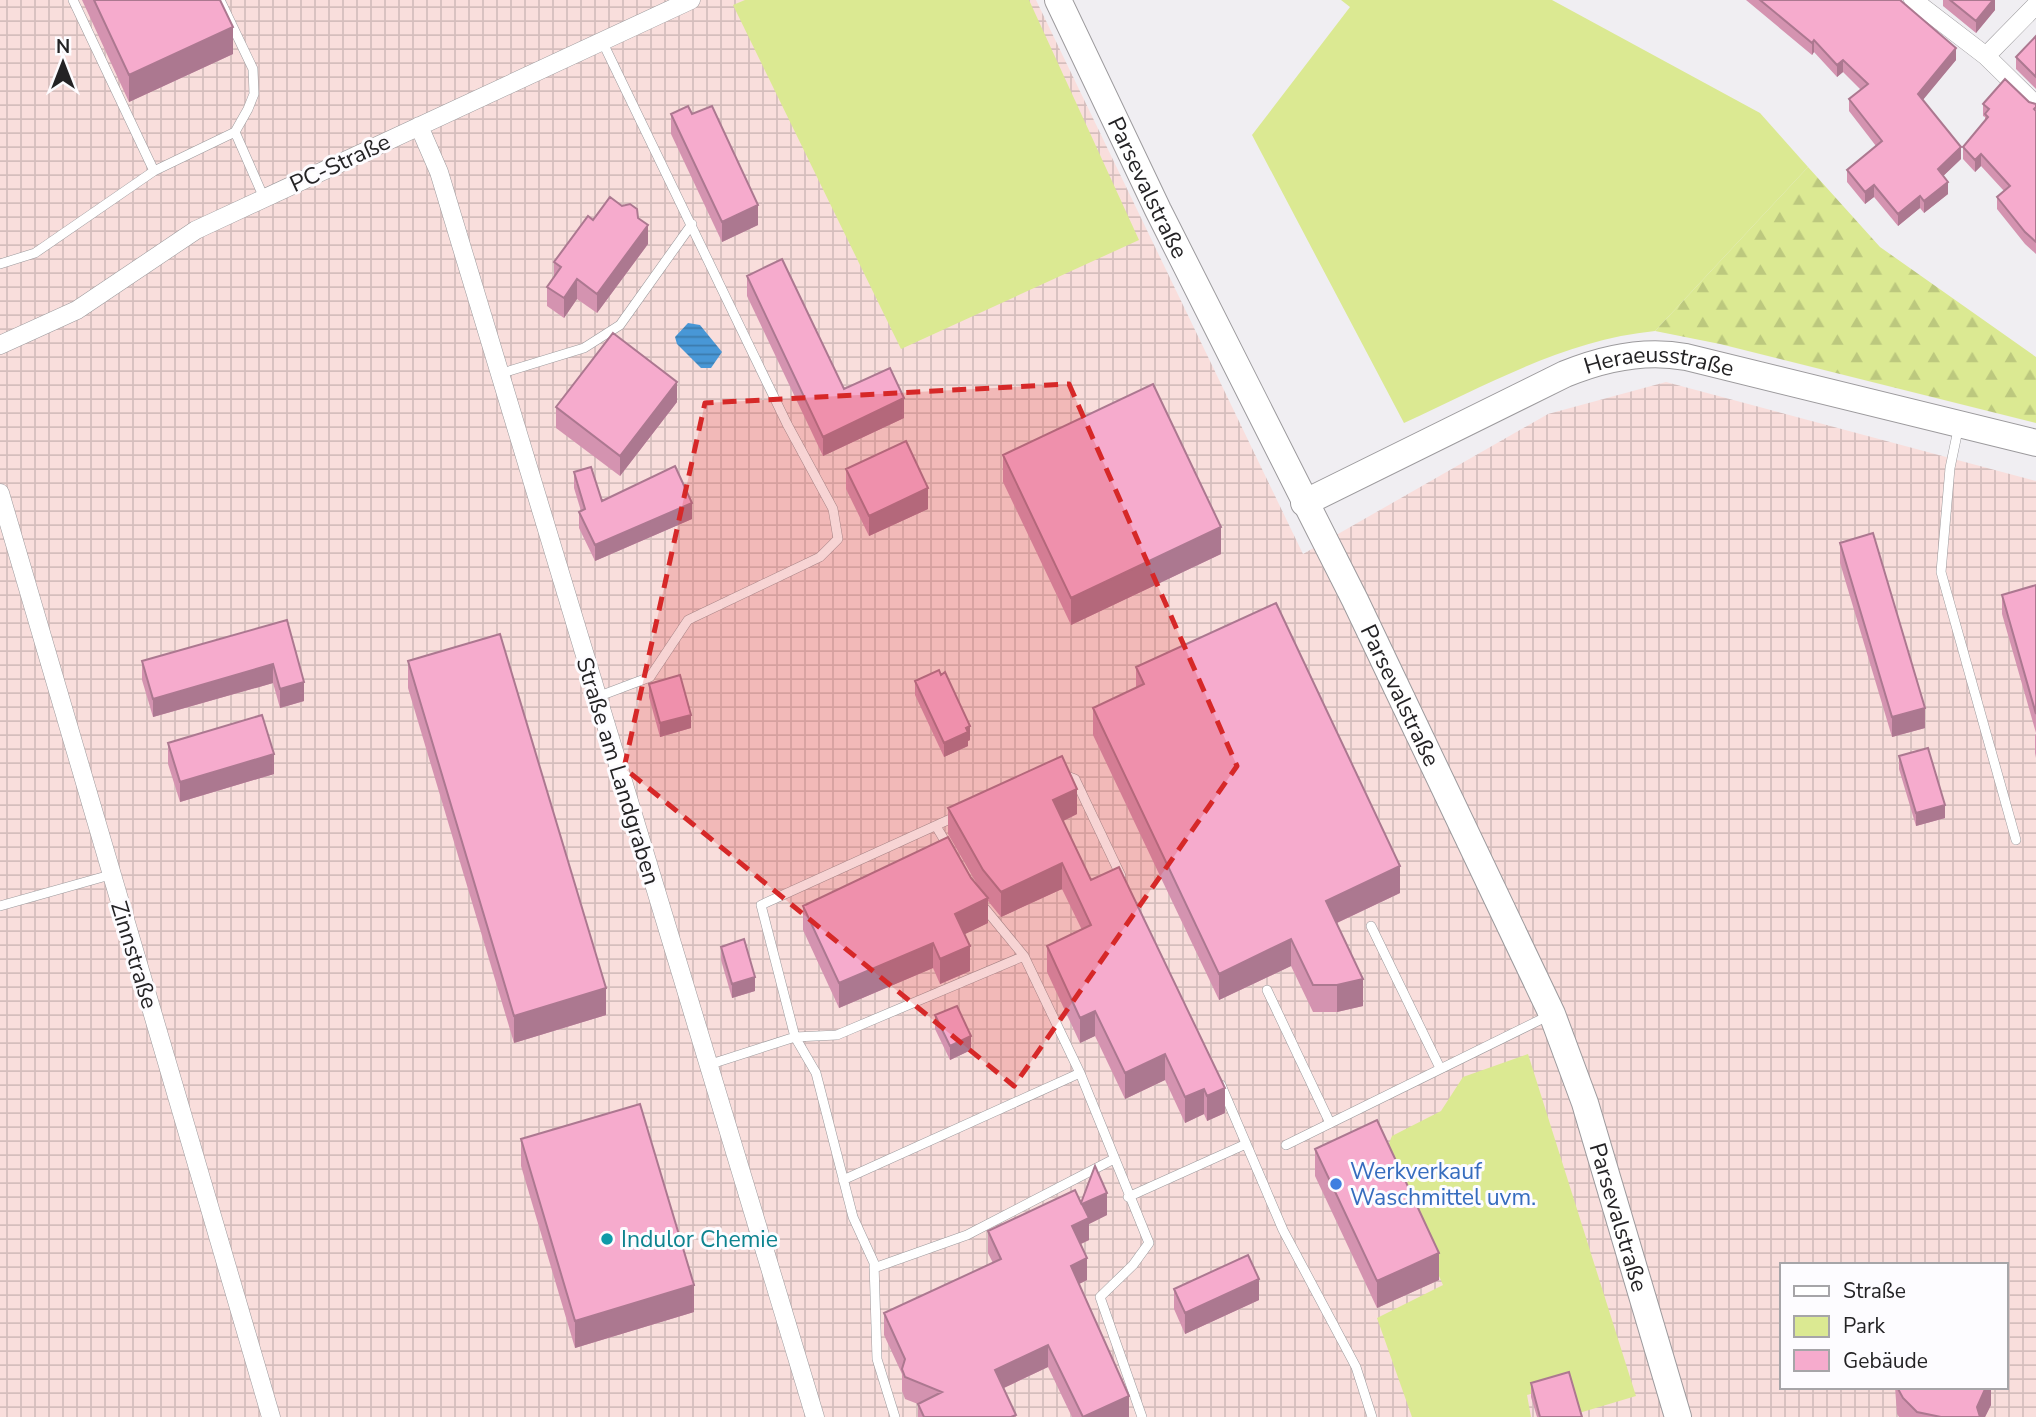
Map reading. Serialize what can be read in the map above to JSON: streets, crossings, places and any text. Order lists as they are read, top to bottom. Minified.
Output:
{"streets":{"street":["PC-Straße","Parsevalstraße","Heraeusstraße","Straße am Landgraben","Zinnstraße"]},"crossings":[["PC-Straße","Straße am Landgraben"],["Parsevalstraße","Heraeusstraße"]],"places":["Werkverkauf Waschmittel uvm.","Indulor Chemie"],"legend":["Straße","Park","Gebäude"],"north":"top"}
